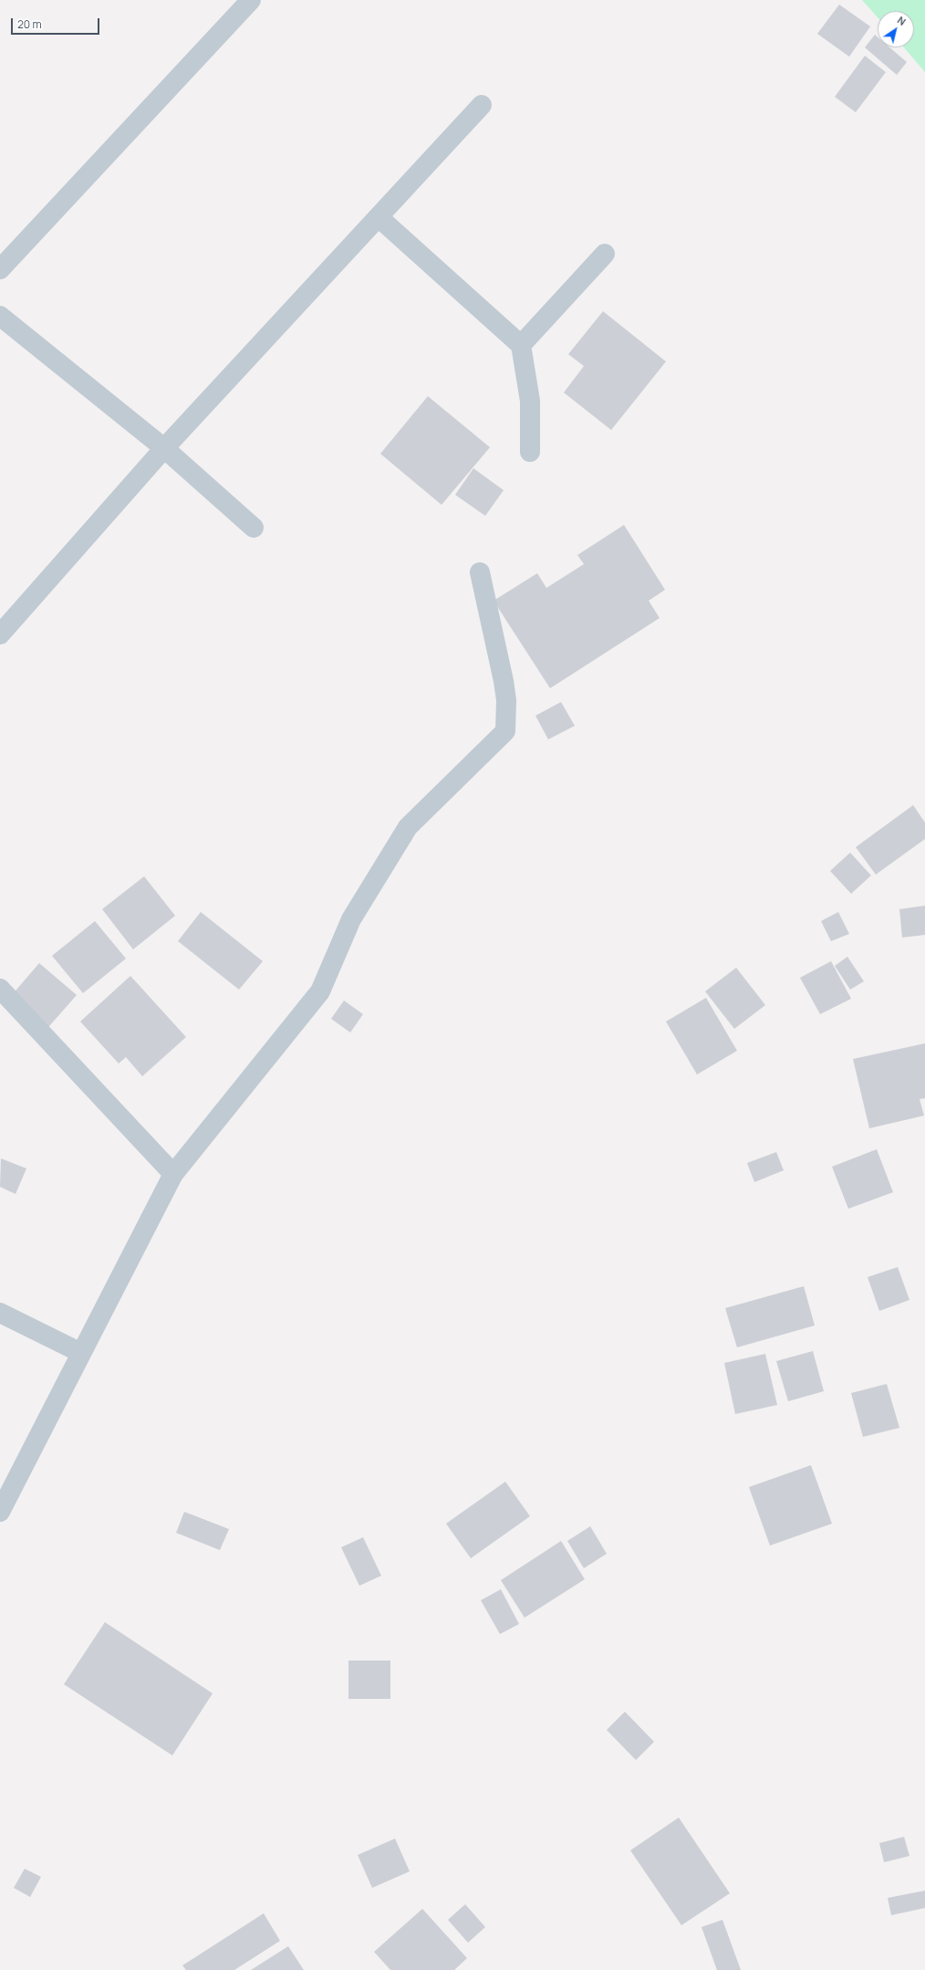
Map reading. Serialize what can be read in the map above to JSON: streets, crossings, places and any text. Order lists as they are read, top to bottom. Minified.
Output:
{"scale_bar":"20 m","north":"top right"}
